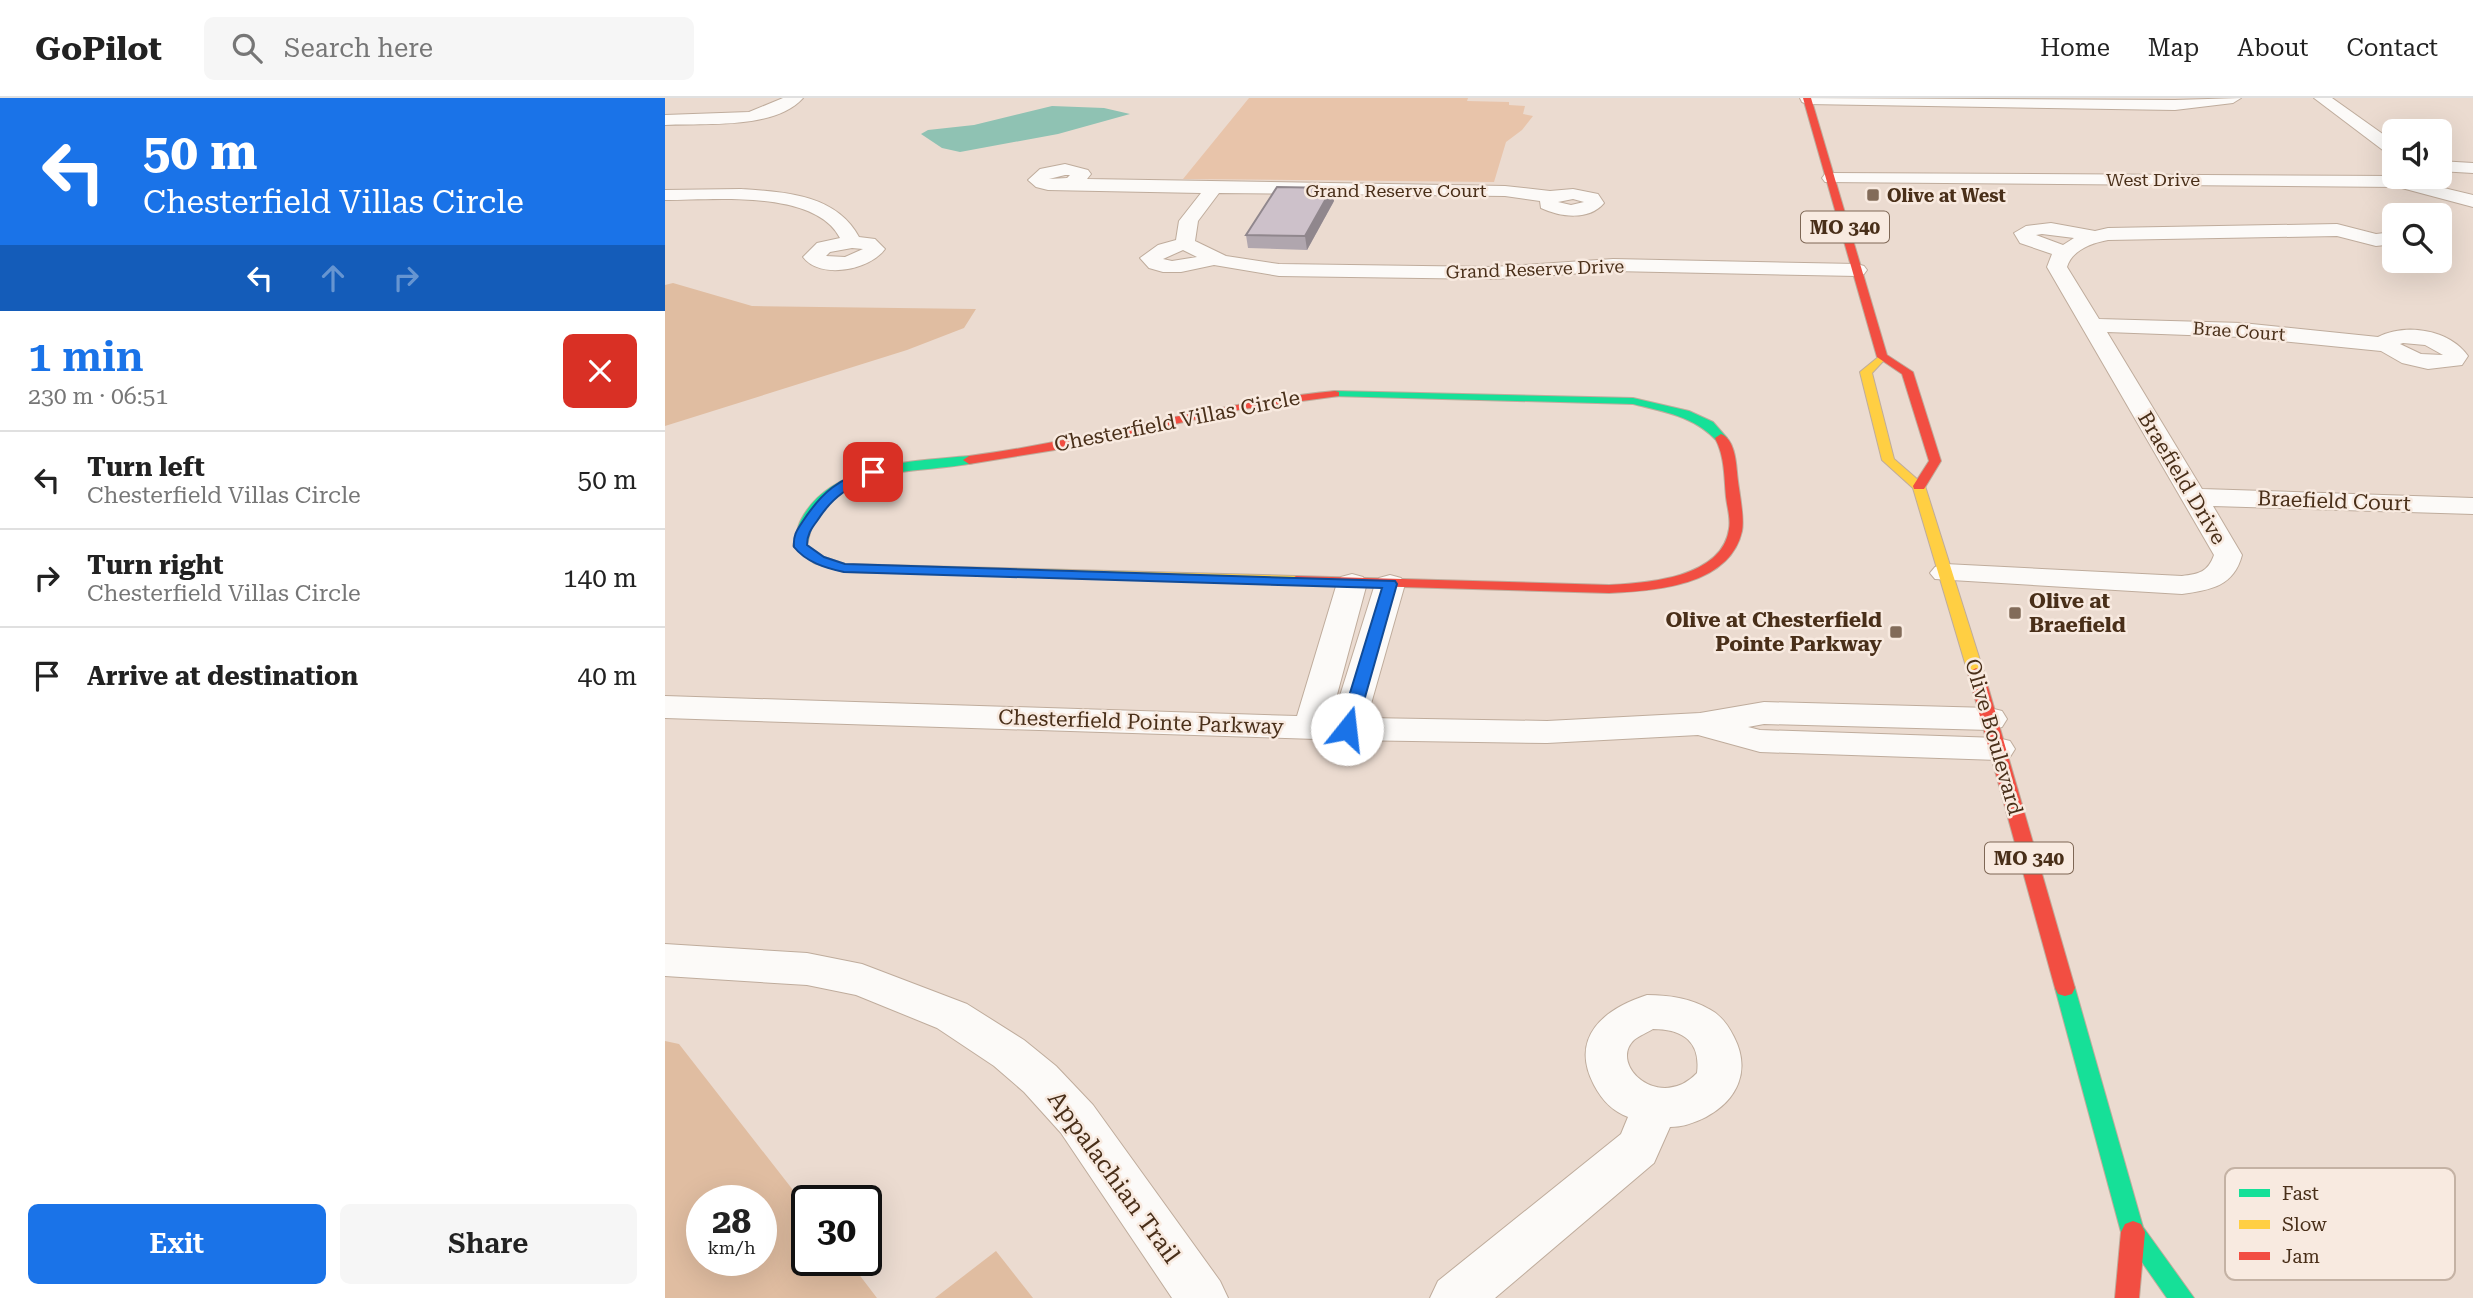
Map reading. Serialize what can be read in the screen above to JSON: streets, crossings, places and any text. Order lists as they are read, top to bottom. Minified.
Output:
{"streets":{"main road":["MO 340","Chesterfield Villas Circle","Olive Boulevard"],"street":["West Drive","Grand Reserve Court","Grand Reserve Drive","Brae Court","Braefield Drive","Braefield Court","Chesterfield Pointe Parkway","Appalachian Trail"]},"crossings":[["West Drive","MO 340"],["MO 340","Grand Reserve Drive"],["Brae Court","Braefield Drive"],["Braefield Drive","Braefield Court"],["Braefield Drive","Olive Boulevard"],["Chesterfield Pointe Parkway","Olive Boulevard"]],"places":{"transit":["Olive at West","Olive at Braefield","Olive at Chesterfield Pointe Parkway"]},"legend":["Fast","Slow","Jam"],"page":{"header":"GoPilot","search":"Search here","nav":["Home","Map","About","Contact"],"turn":["50 m","Chesterfield Villas Circle"],"heading":["1 min","230 m · 06:51"],"list":[{"name":"Turn left","note":"Chesterfield Villas Circle","value":"50 m"},{"name":"Turn right","note":"Chesterfield Villas Circle","value":"140 m"},{"name":"Arrive at destination","value":"40 m"}],"speed":"28 km/h","limit":"30","buttons":["Exit","Share"]}}
